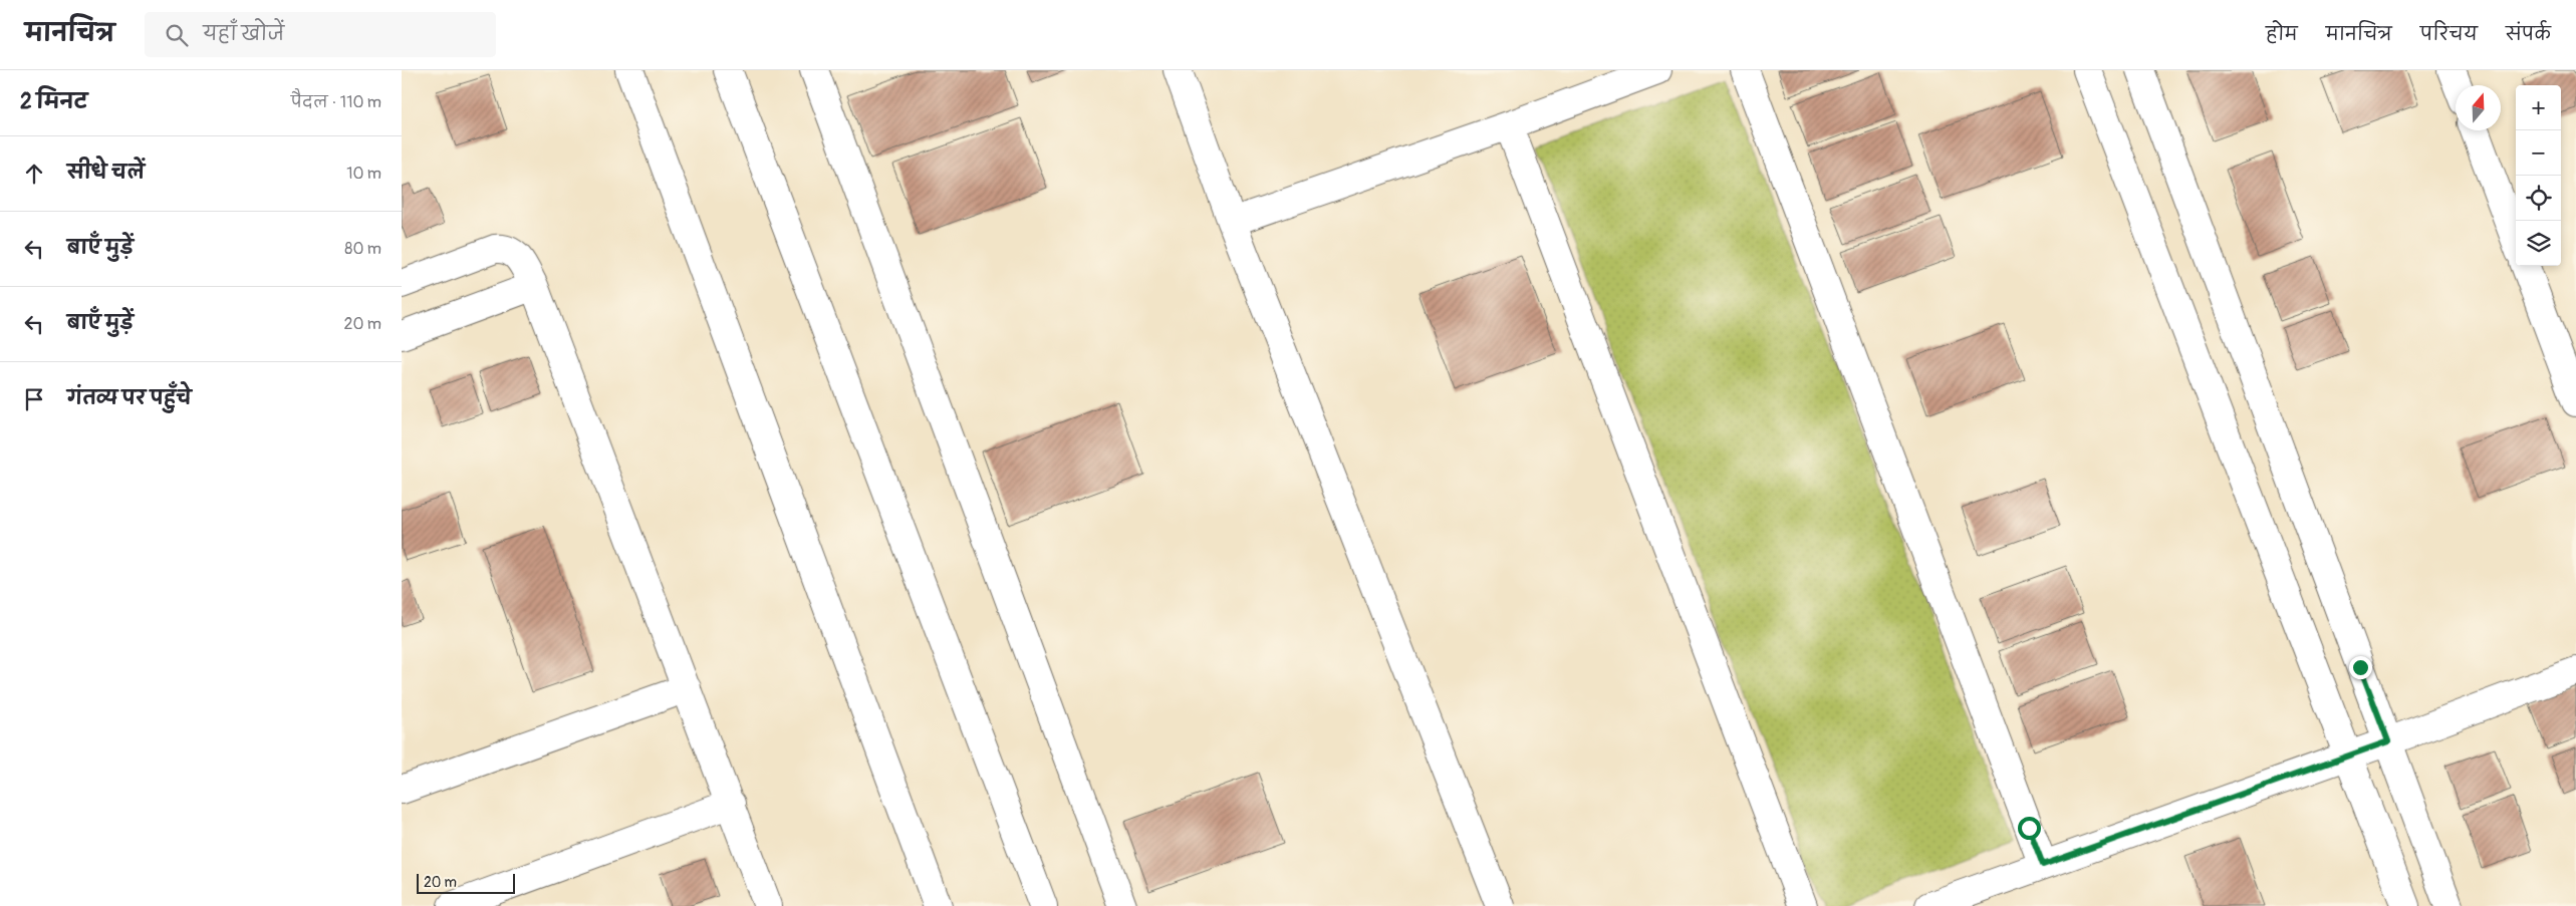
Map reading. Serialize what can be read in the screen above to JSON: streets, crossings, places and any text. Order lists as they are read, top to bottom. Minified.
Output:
{"scale_bar":"20 m","north":"top","page":{"header":"मानचित्र","search":"यहाँ खोजें","nav":["होम","मानचित्र","परिचय","संपर्क"],"heading":["2 मिनट","पैदल · 110 m"],"map_buttons":["+","−"],"list":[["सीधे चलें","10 m"],["बाएँ मुड़ें","80 m"],["बाएँ मुड़ें","20 m"],"गंतव्य पर पहुँचे"],"scale":"20 m"}}
